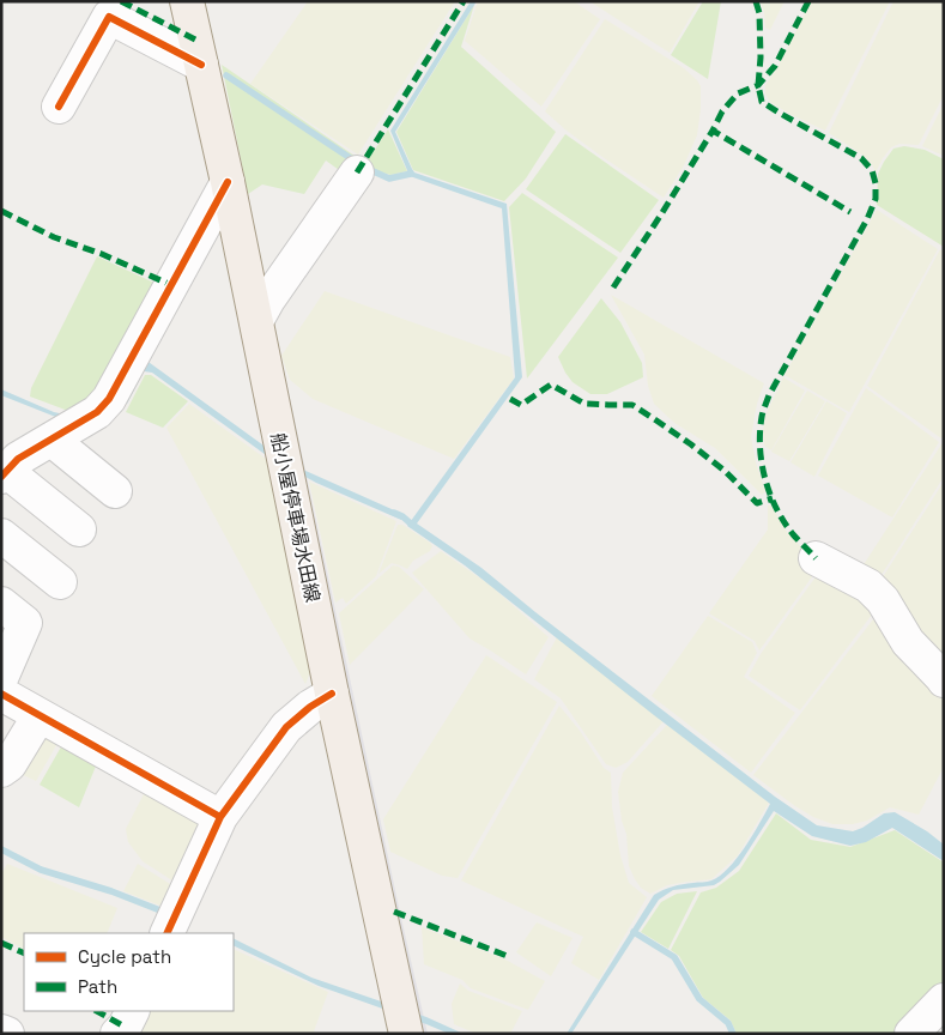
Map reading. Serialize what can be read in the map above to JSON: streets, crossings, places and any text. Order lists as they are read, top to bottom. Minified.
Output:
{"streets":{"main road":["船小屋停車場水田線"]},"legend":["Cycle path","Path"]}
